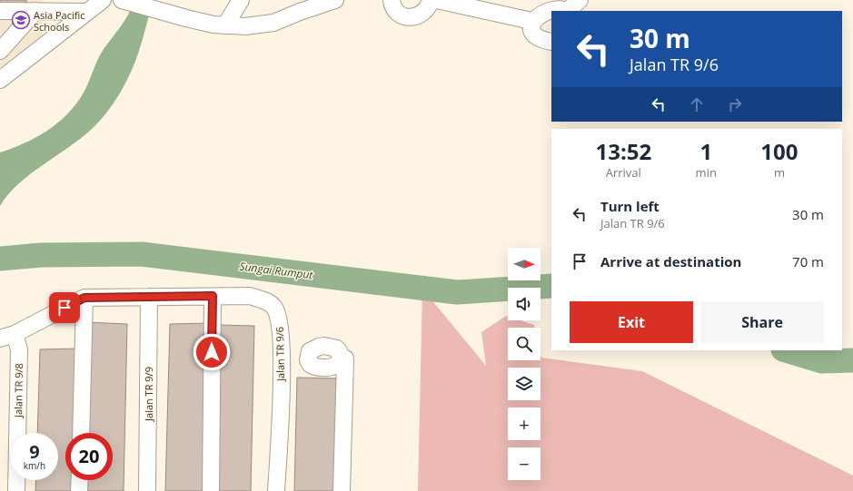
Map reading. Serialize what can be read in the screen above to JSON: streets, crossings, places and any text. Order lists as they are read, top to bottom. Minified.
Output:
{"streets":{"street":["Jalan TR 9/6","Jalan TR 9/8","Jalan TR 9/9"]},"crossings":[["Jalan TR 9/6","Jalan TR 9/8"],["Jalan TR 9/6","Jalan TR 9/9"]],"water":["Sungai Rumput"],"places":{"school or university":["Asia Pacific Schools"]},"north":"right","page":{"turn":["30 m","Jalan TR 9/6"],"eta":["13:52","Arrival","1","min","100","m"],"list":[{"name":"Turn left","note":"Jalan TR 9/6","value":"30 m"},{"name":"Arrive at destination","value":"70 m"}],"map_buttons":["+","−"],"buttons":["Exit","Share"],"speed":"9 km/h","limit":"20"}}
